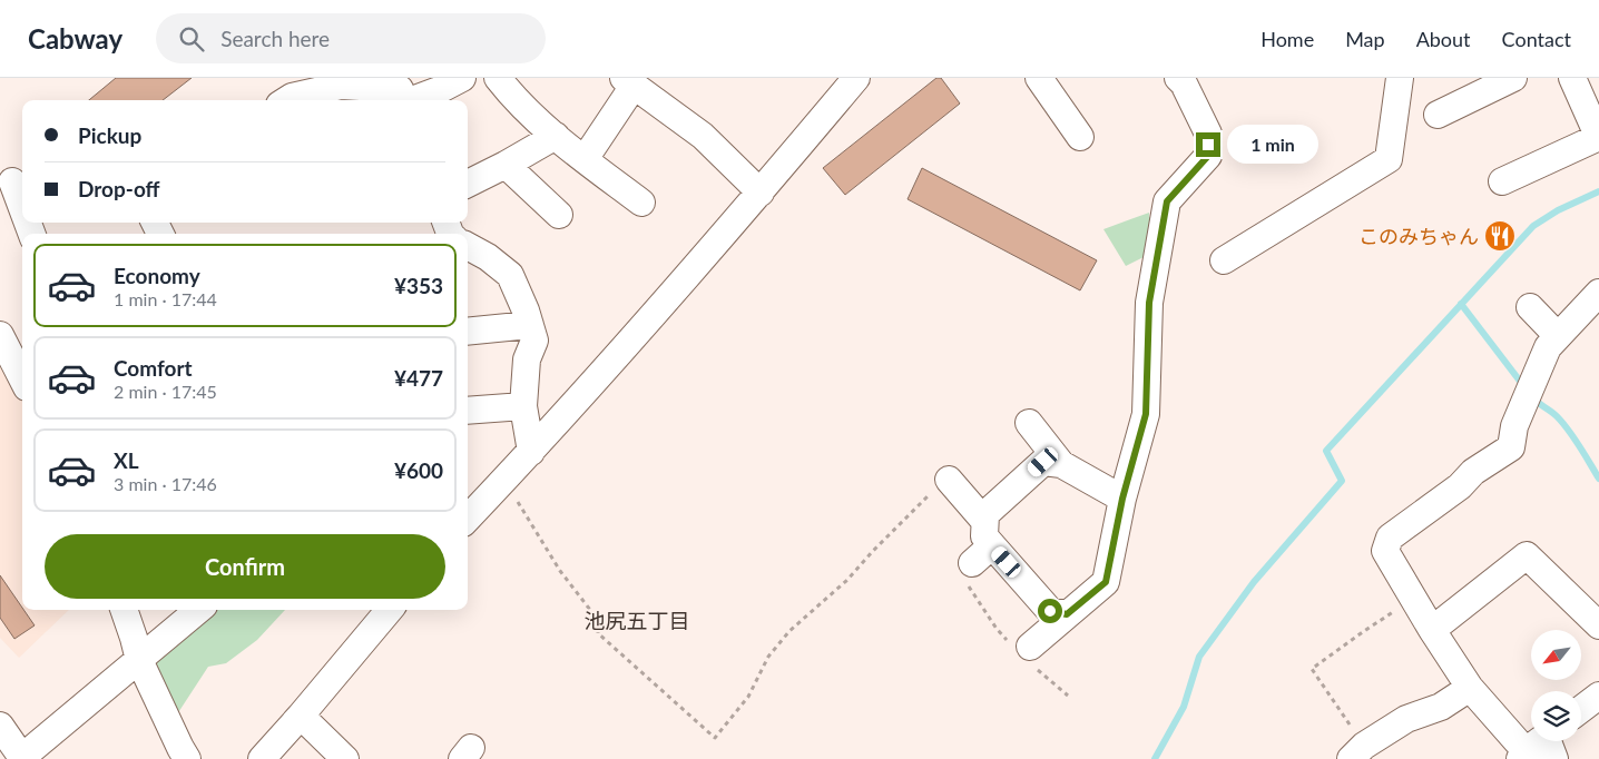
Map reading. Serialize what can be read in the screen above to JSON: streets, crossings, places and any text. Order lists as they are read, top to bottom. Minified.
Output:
{"districts":["池尻五丁目"],"places":{"restaurant":["このみちゃん"]},"north":"bottom left","page":{"header":"Cabway","search":"Search here","nav":["Home","Map","About","Contact"],"banner":["Pickup","Drop-off"],"bubble":"1 min","list":[{"name":"Economy","note":"1 min · 17:44","value":"¥353"},{"name":"Comfort","note":"2 min · 17:45","value":"¥477"},{"name":"XL","note":"3 min · 17:46","value":"¥600"}],"buttons":"Confirm"}}
